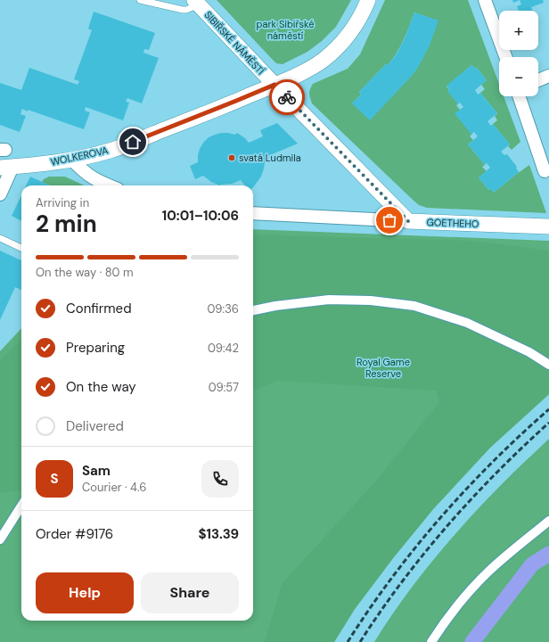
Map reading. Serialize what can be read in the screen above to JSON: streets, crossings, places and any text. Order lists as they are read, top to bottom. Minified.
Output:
{"streets":{"street":["SIBIŘSKÉ NÁMĚSTÍ","WOLKEROVA","GOETHEHO"]},"crossings":[["SIBIŘSKÉ NÁMĚSTÍ","WOLKEROVA"],["SIBIŘSKÉ NÁMĚSTÍ","GOETHEHO"]],"parks":["park Sibiřské náměstí","Royal Game Reserve"],"places":["svatá Ludmila"],"page":{"map_buttons":["+","−"],"heading":["2 min","Arriving in","10:01–10:06"],"panel":["Sam","Courier · 4.6","Order #9176","$13.39"],"bar":"On the way · 80 m","list":[["Confirmed","09:36"],["Preparing","09:42"],["On the way","09:57"],"Delivered"],"round":"S","buttons":["Help","Share"]}}
